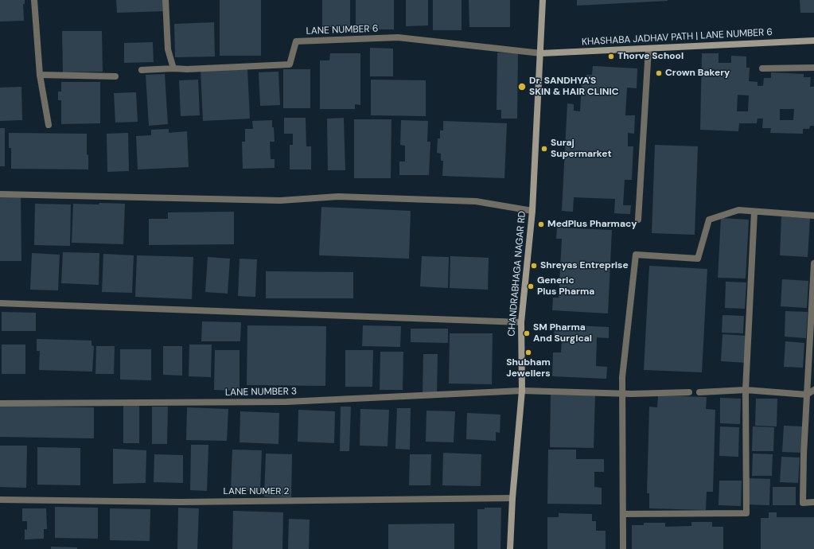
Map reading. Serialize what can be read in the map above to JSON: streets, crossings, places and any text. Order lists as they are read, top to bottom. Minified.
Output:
{"streets":{"street":["LANE NUMBER 6","KHASHABA JADHAV PATH | LANE NUMBER 6","CHANDRABHAGA NAGAR RD","LANE NUMBER 3","LANE NUMER 2"]},"crossings":[["LANE NUMBER 6","KHASHABA JADHAV PATH | LANE NUMBER 6"],["LANE NUMBER 6","CHANDRABHAGA NAGAR RD"],["KHASHABA JADHAV PATH | LANE NUMBER 6","CHANDRABHAGA NAGAR RD"],["CHANDRABHAGA NAGAR RD","LANE NUMBER 3"],["CHANDRABHAGA NAGAR RD","LANE NUMER 2"]],"places":["Thorve School","Crown Bakery","Dr. SANDHYA'S SKIN & HAIR CLINIC","Suraj Supermarket","MedPlus Pharmacy","Shreyas Entreprise","Generic Plus Pharma","SM Pharma And Surgical","Shubham Jewellers"]}
